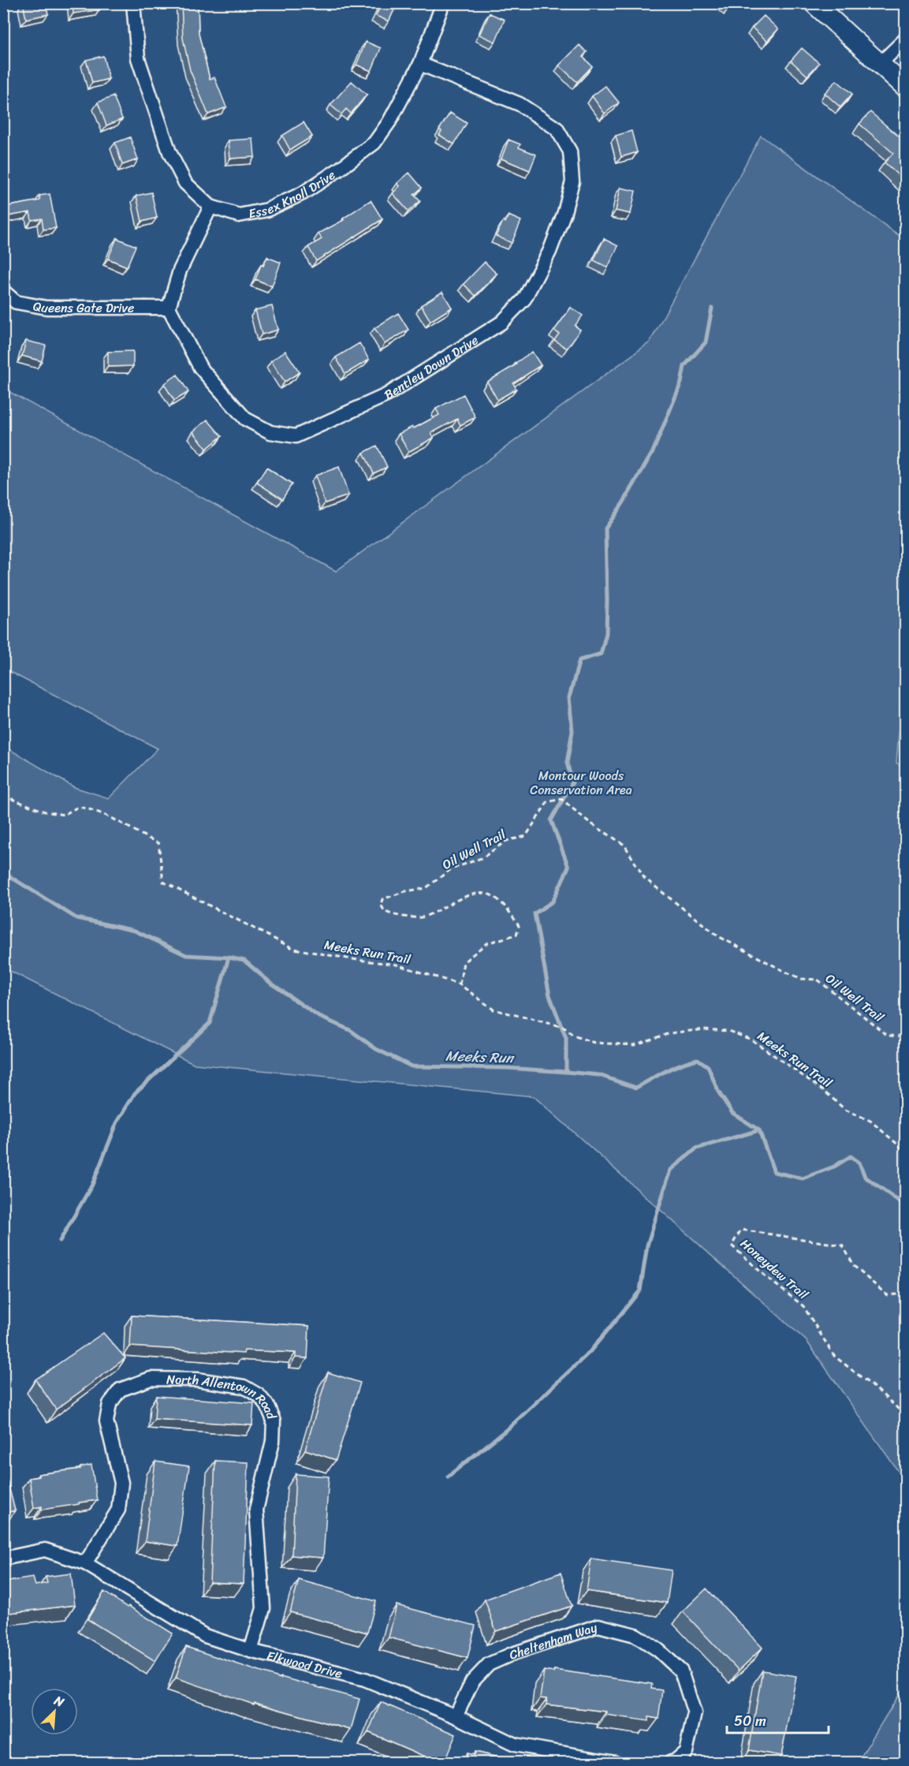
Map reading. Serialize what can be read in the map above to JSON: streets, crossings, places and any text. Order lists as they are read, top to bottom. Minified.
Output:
{"streets":{"street":["Essex Knoll Drive","Queens Gate Drive","Bentley Down Drive","North Allentown Road","Cheltenham Way","Elkwood Drive"],"path":["Oil Well Trail","Meeks Run Trail","Honeydew Trail"]},"crossings":[["Essex Knoll Drive","Bentley Down Drive"],["Queens Gate Drive","Bentley Down Drive"],["Oil Well Trail","Meeks Run Trail"],["North Allentown Road","Elkwood Drive"],["Cheltenham Way","Elkwood Drive"]],"water":["Meeks Run"],"parks":["Montour Woods Conservation Area"],"scale_bar":"50 m","north":"top right"}
